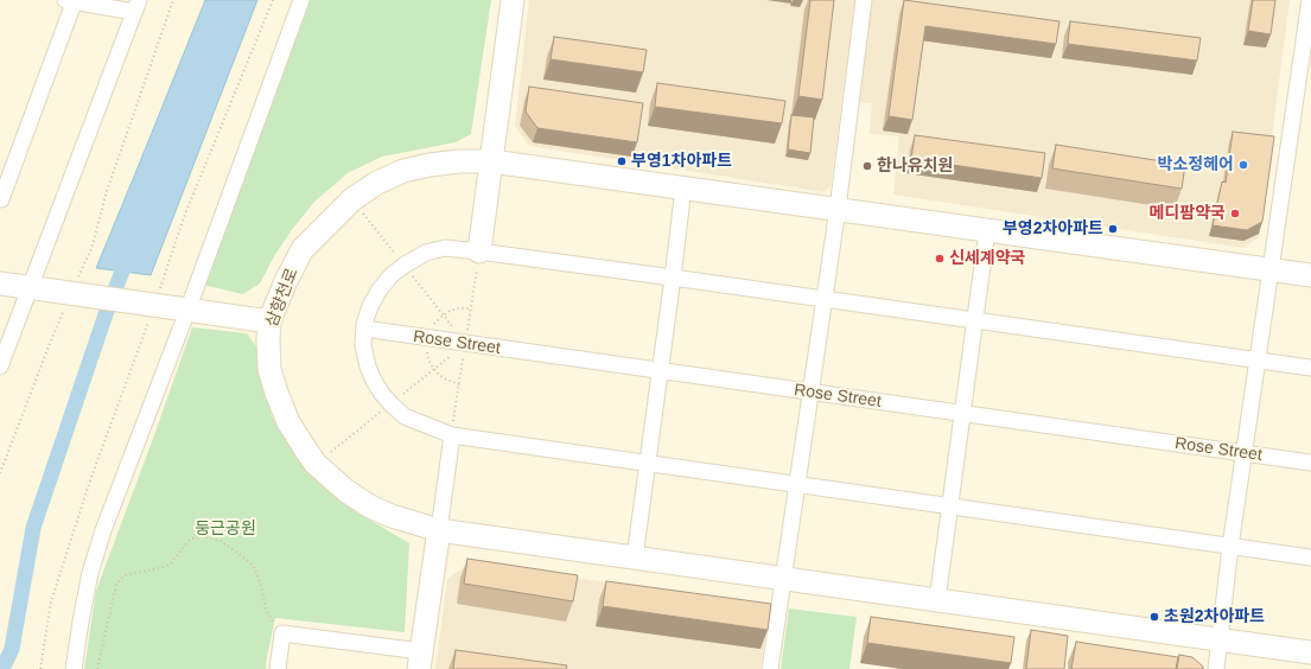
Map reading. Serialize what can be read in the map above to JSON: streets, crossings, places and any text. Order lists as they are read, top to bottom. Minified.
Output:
{"streets":{"street":["삼향천로","Rose Street"]},"parks":["둥근공원"],"places":["부영1차아파트","박소정헤어","한나유치원","메디팜약국","부영2차아파트","신세계약국","초원2차아파트"]}
